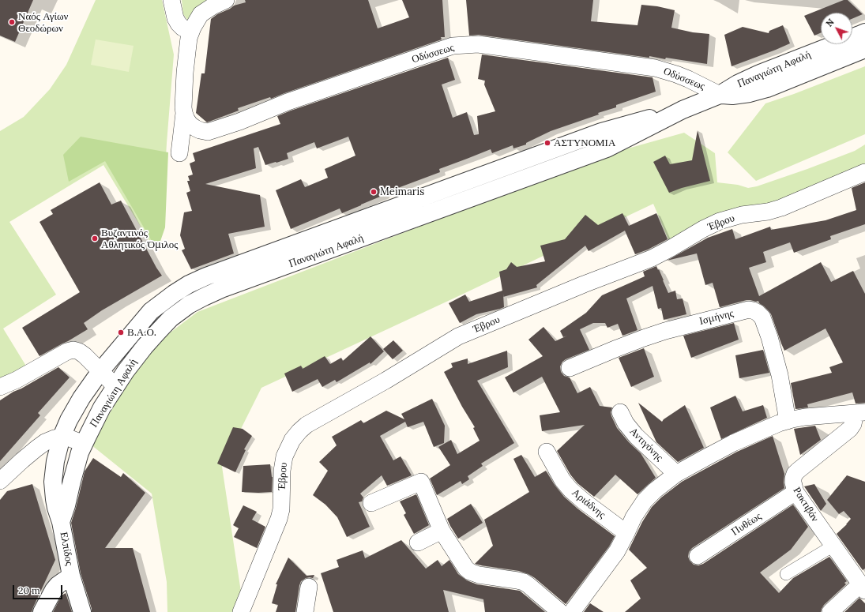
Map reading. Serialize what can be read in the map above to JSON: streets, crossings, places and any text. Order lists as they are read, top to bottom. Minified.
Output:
{"streets":{"street":["Οδύσσεως","Παναγιώτη Αφαλή","Έβρου","Ισμήνης","Αντιγόνης","Αριάδνης","Ρακτιβάν","Πυθέως","Ελπίδος"]},"crossings":[["Οδύσσεως","Παναγιώτη Αφαλή"],["Παναγιώτη Αφαλή","Ελπίδος"],["Ρακτιβάν","Πυθέως"]],"places":["Ναός Αγίων Θεοδώρων","ΑΣΤΥΝΟΜΙΑ","Meimaris","Βυζαντινός Αθλητικός Όμιλος","Β.Α.Ο."],"scale_bar":"20 m","north":"top left"}
